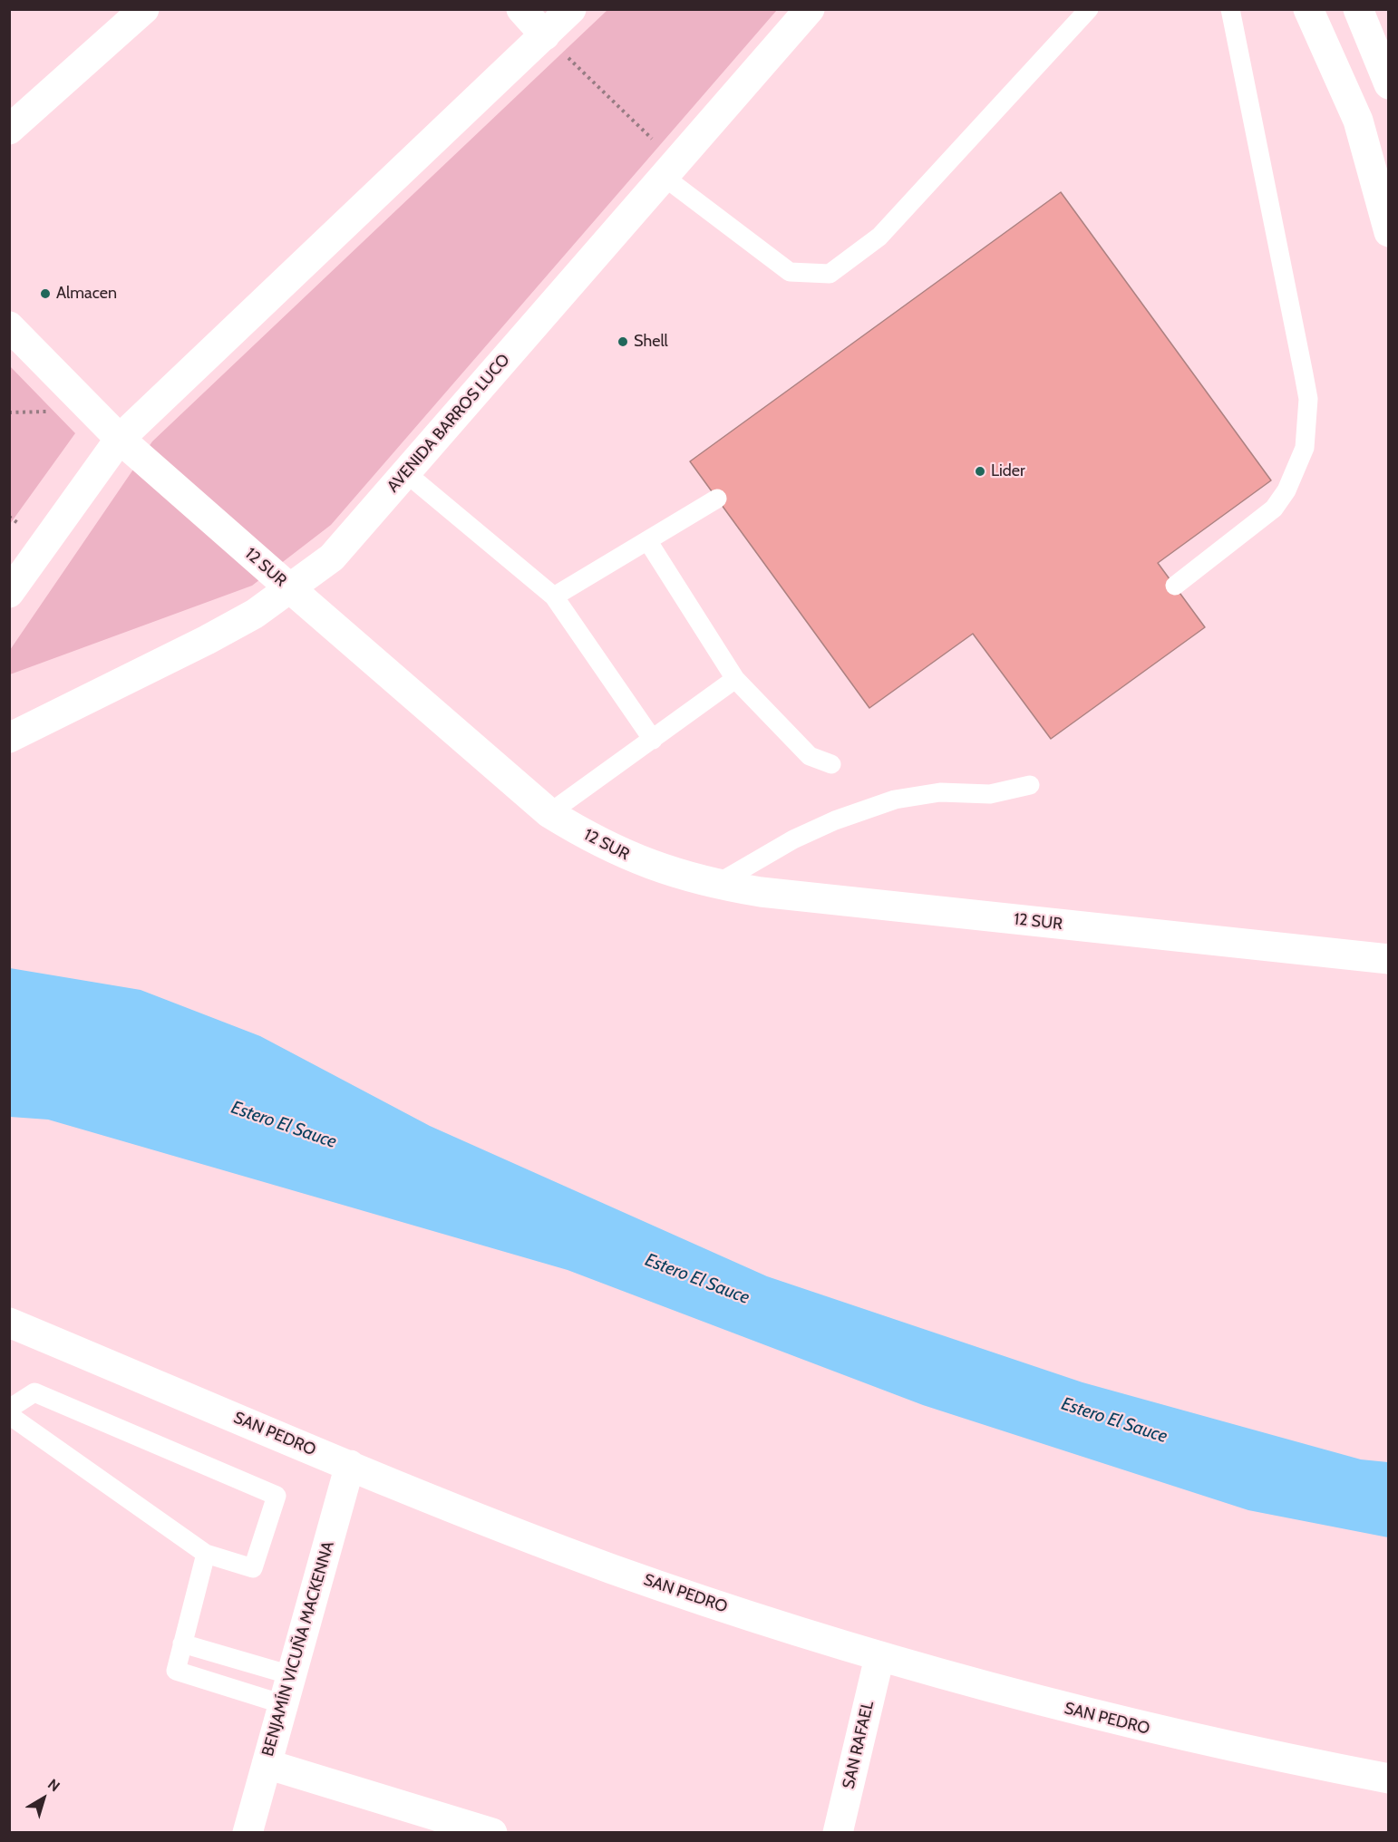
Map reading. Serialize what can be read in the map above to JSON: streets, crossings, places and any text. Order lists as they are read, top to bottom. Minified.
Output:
{"streets":{"main road":["AVENIDA BARROS LUCO","12 SUR","SAN PEDRO","BENJAMÍN VICUÑA MACKENNA","SAN RAFAEL"]},"crossings":[["AVENIDA BARROS LUCO","12 SUR"],["SAN PEDRO","BENJAMÍN VICUÑA MACKENNA"],["SAN PEDRO","SAN RAFAEL"]],"water":["Estero El Sauce"],"places":["Almacen","Shell","Lider"],"north":"top right"}
